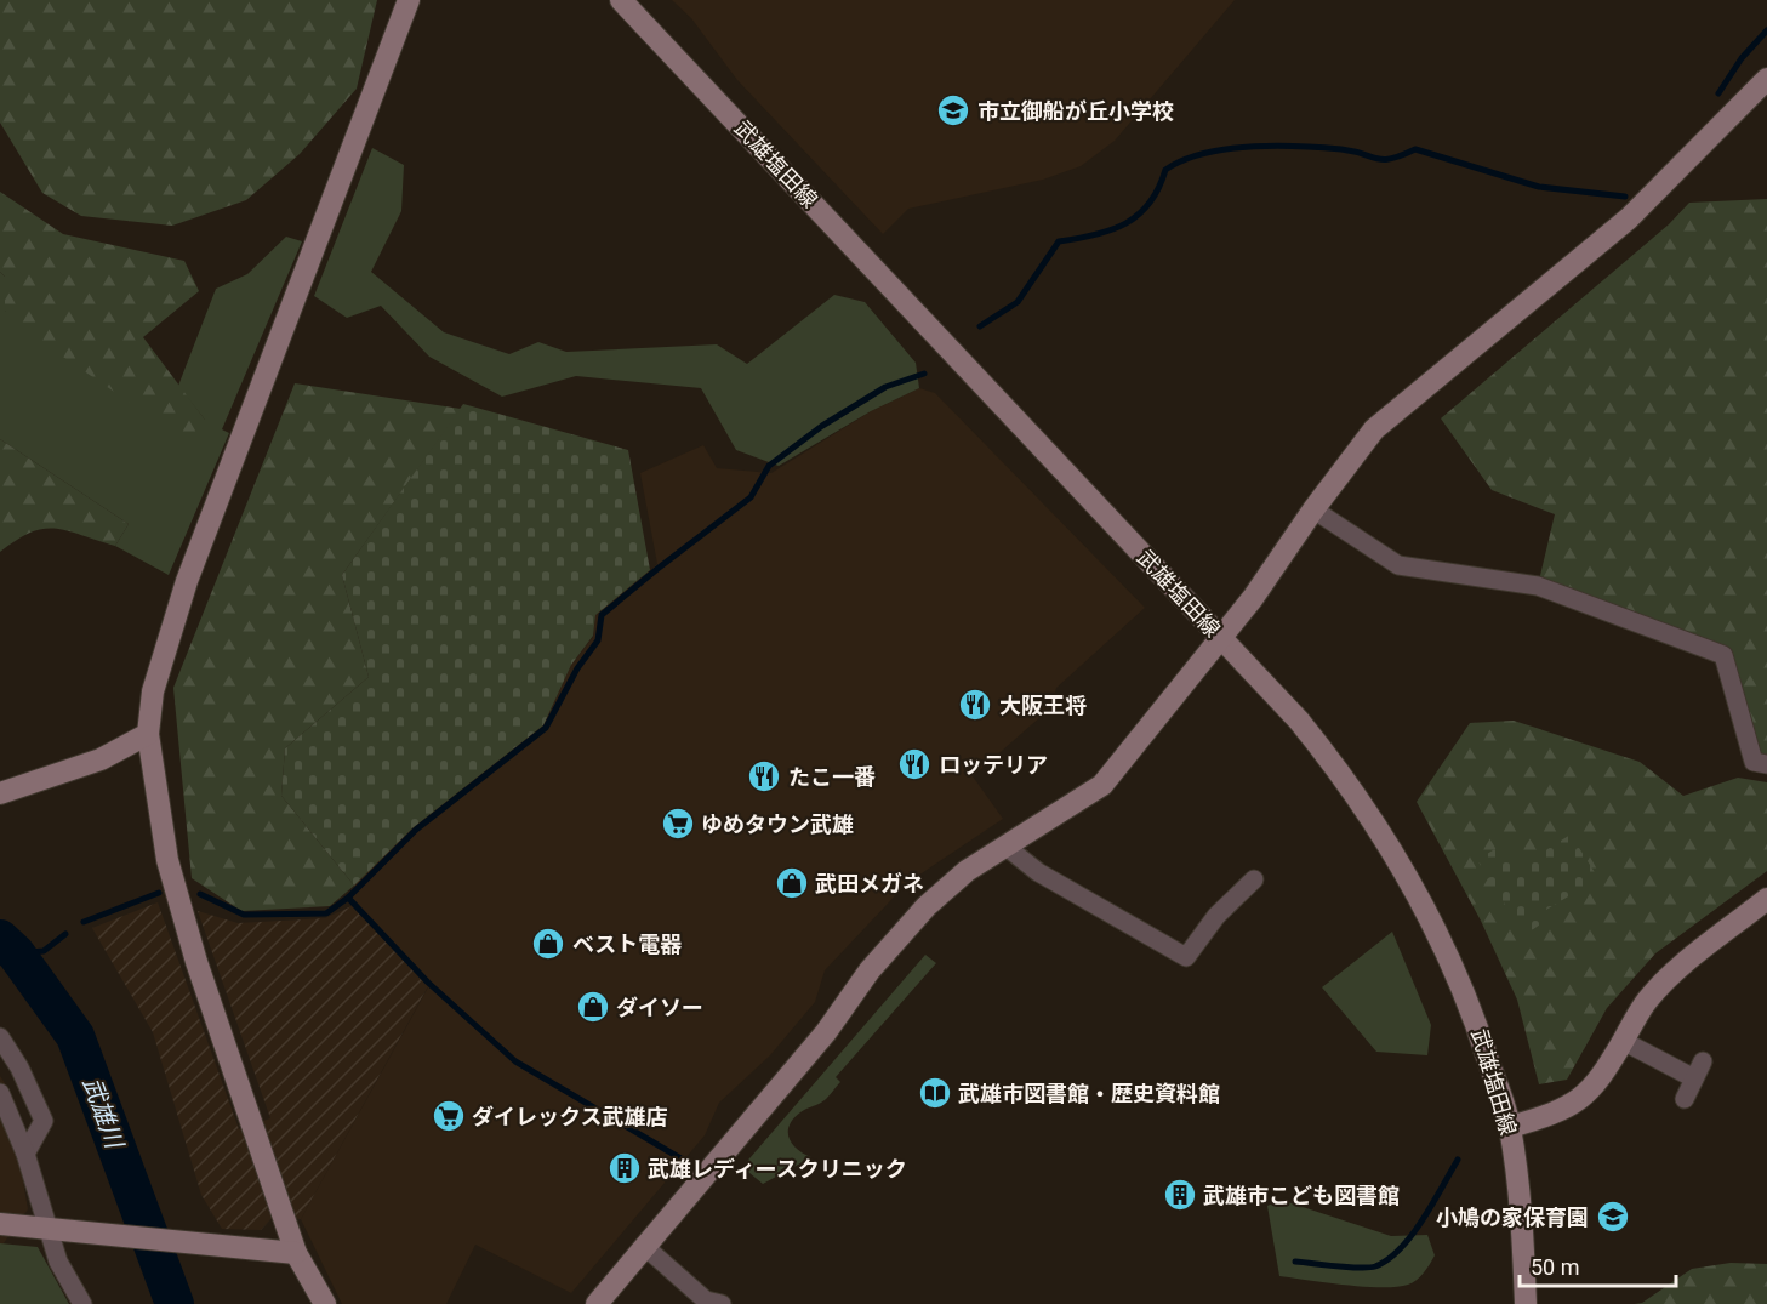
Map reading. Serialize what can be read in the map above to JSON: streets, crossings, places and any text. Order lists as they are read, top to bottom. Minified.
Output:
{"streets":{"street":["武雄塩田線"]},"water":["武雄川"],"places":{"school or university":["市立御船が丘小学校","小鳩の家保育園"],"restaurant":["大阪王将","ロッテリア","たこ一番"],"supermarket":["ゆめタウン武雄","ダイレックス武雄店"],"shop":["武田メガネ","ベスト電器","ダイソー"],"library":["武雄市図書館・歴史資料館"],"building":["武雄レディースクリニック","武雄市こども図書館"]},"scale_bar":"50 m"}
